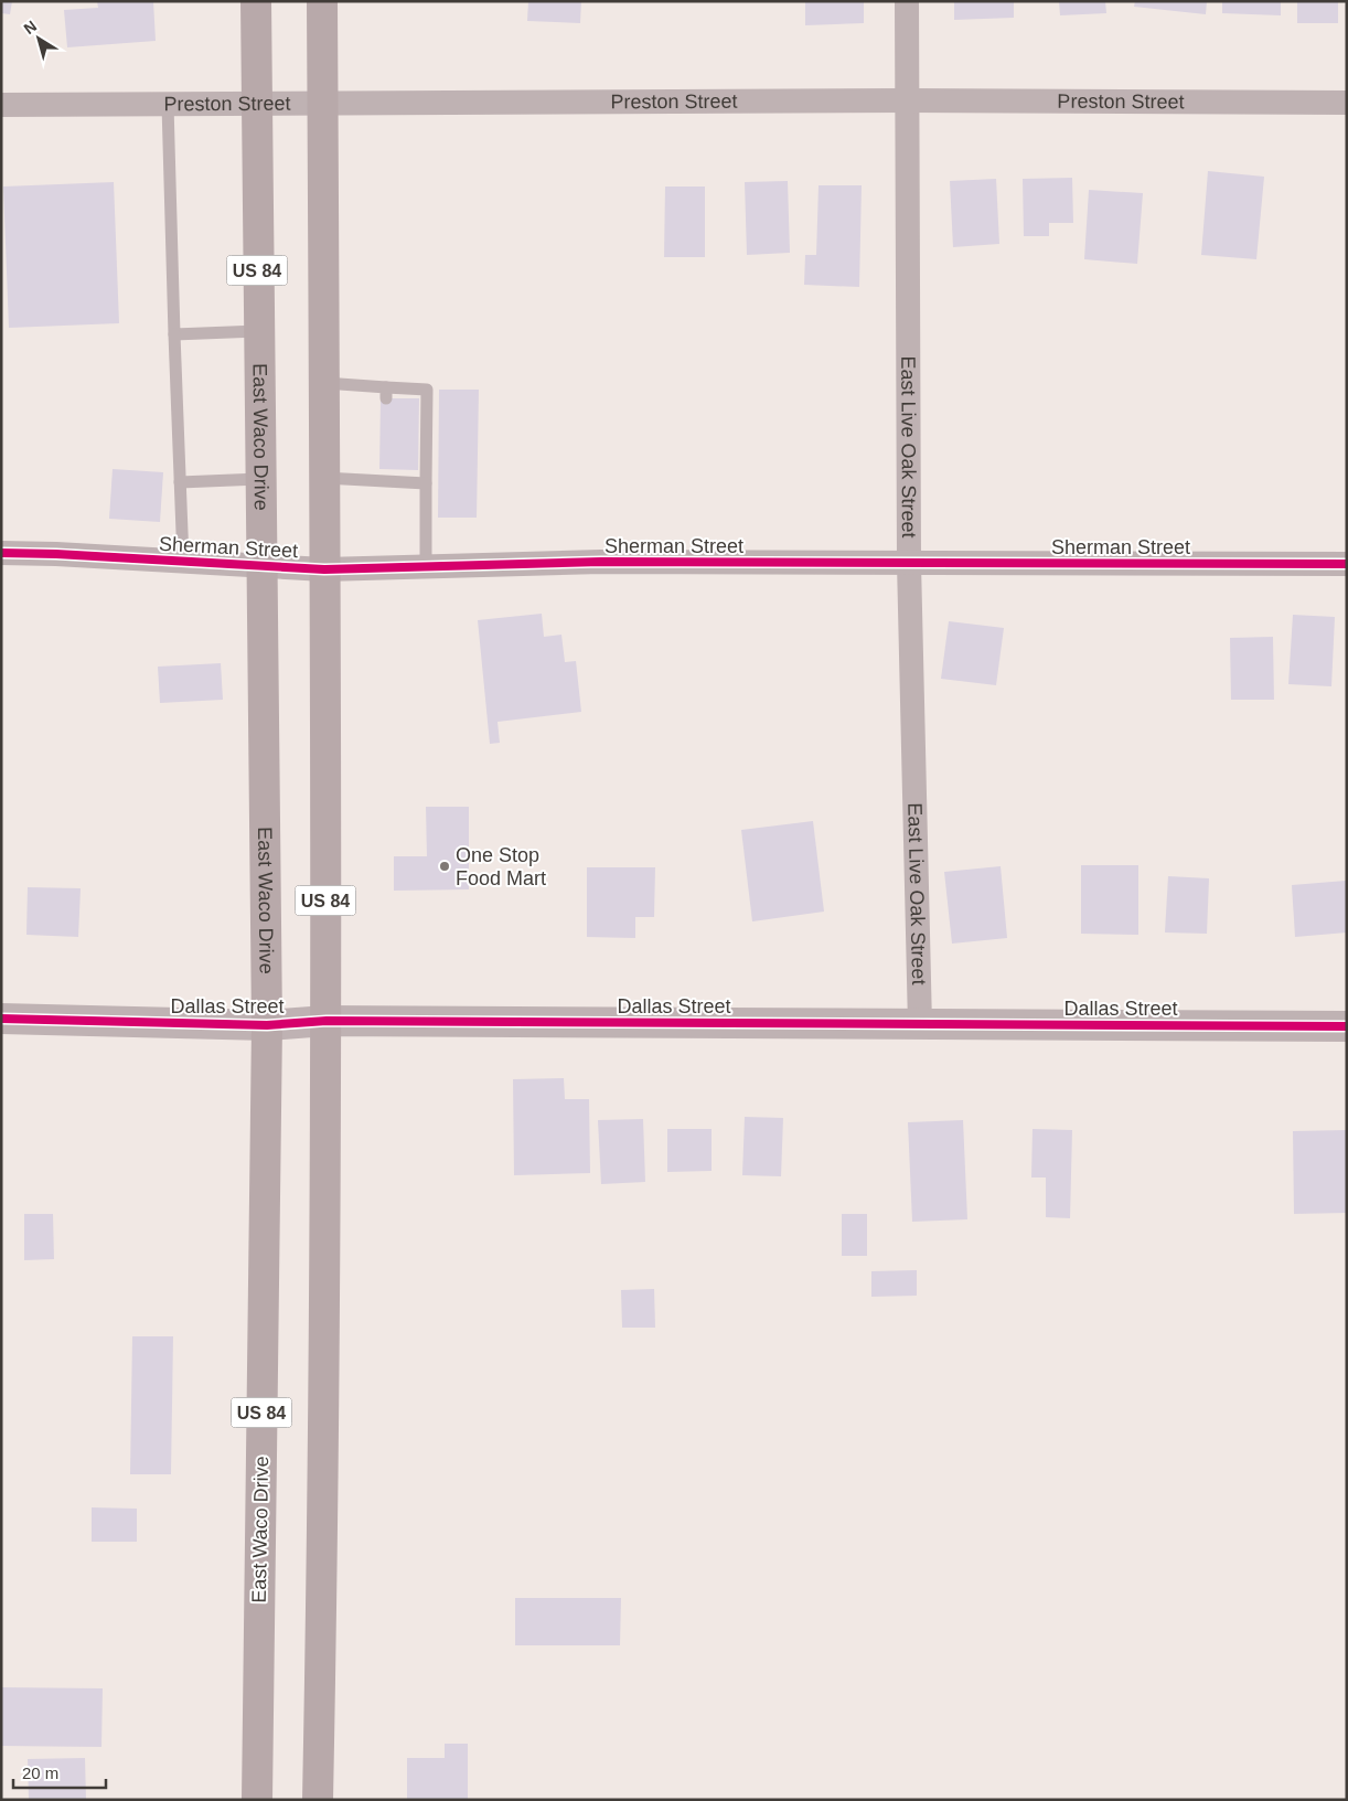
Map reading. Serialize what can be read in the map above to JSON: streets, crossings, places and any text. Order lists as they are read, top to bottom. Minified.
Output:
{"streets":{"main road":["US 84","East Waco Drive"],"street":["Preston Street","East Live Oak Street","Sherman Street","Dallas Street"]},"crossings":[["Preston Street","US 84"],["Preston Street","East Waco Drive"],["Preston Street","East Live Oak Street"],["US 84","Sherman Street"],["US 84","Dallas Street"],["East Waco Drive","Sherman Street"],["East Waco Drive","Dallas Street"],["East Live Oak Street","Sherman Street"],["East Live Oak Street","Dallas Street"]],"places":["One Stop Food Mart"],"scale_bar":"20 m","north":"top left"}
